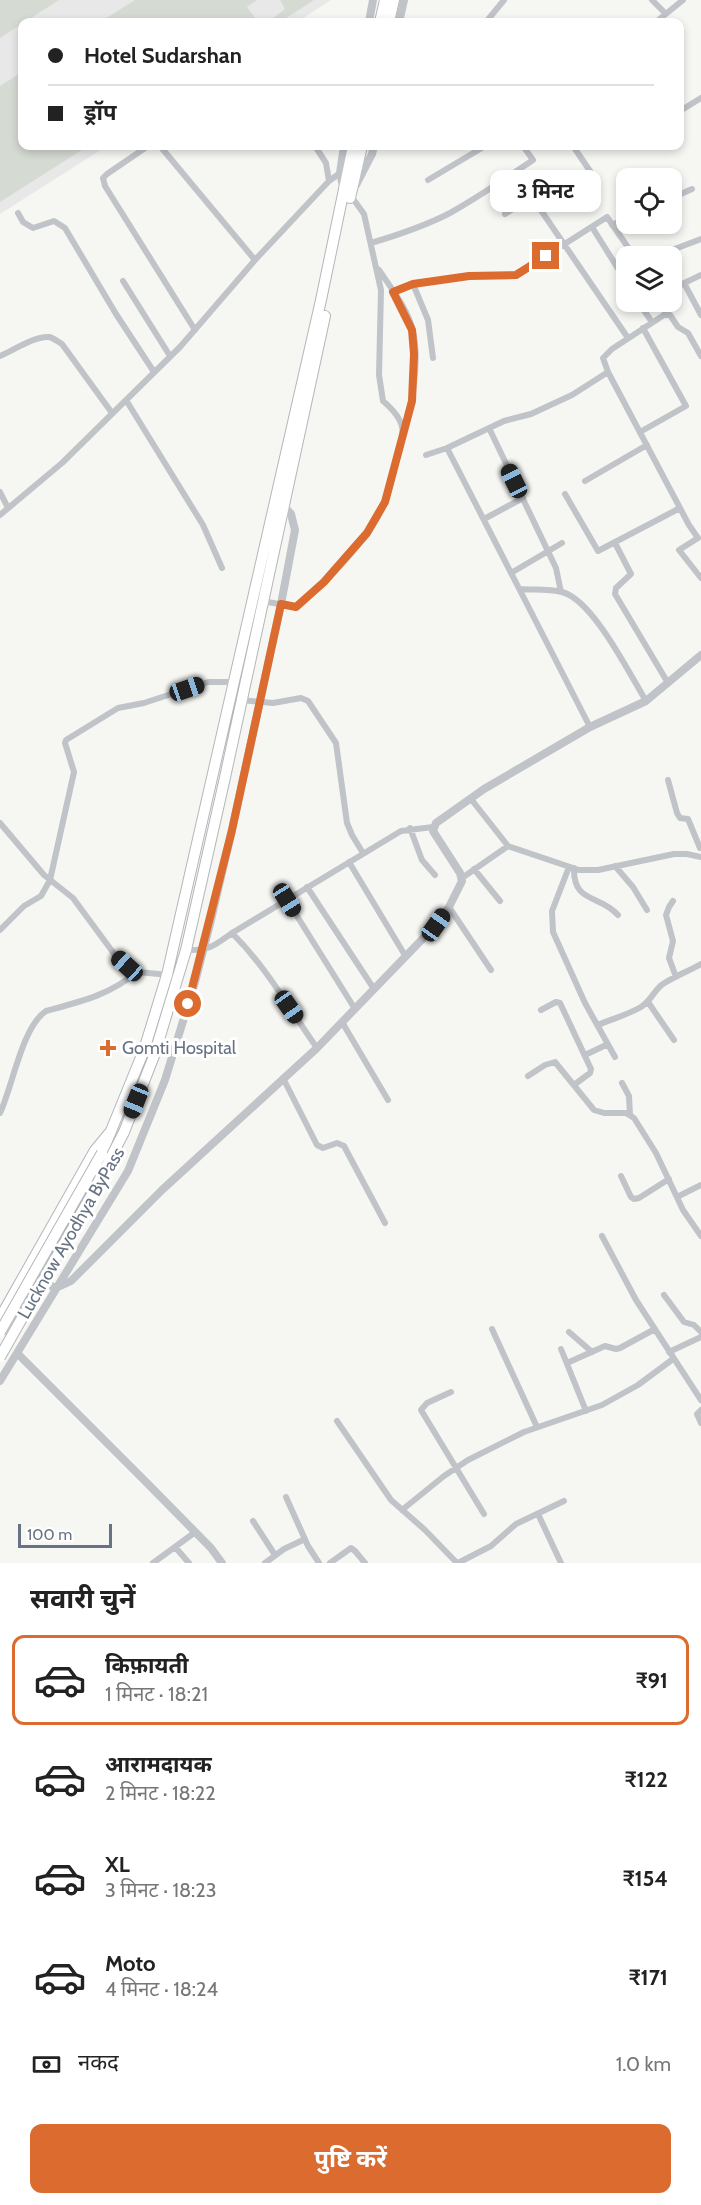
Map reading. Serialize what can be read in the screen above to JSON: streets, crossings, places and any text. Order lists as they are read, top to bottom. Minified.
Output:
{"streets":{"street":["Lucknow Ayodhya ByPass"]},"places":{"health":["Gomti Hospital"]},"scale_bar":"100 m","page":{"banner":["Hotel Sudarshan","ड्रॉप"],"bubble":"3 मिनट","scale":"100 m","heading":"सवारी चुनें","list":[{"name":"किफ़ायती","note":"1 मिनट · 18:21","value":"₹91"},{"name":"आरामदायक","note":"2 मिनट · 18:22","value":"₹122"},{"name":"XL","note":"3 मिनट · 18:23","value":"₹154"},{"name":"Moto","note":"4 मिनट · 18:24","value":"₹171"}],"pay":["नकद","1.0 km"],"buttons":"पुष्टि करें"}}
